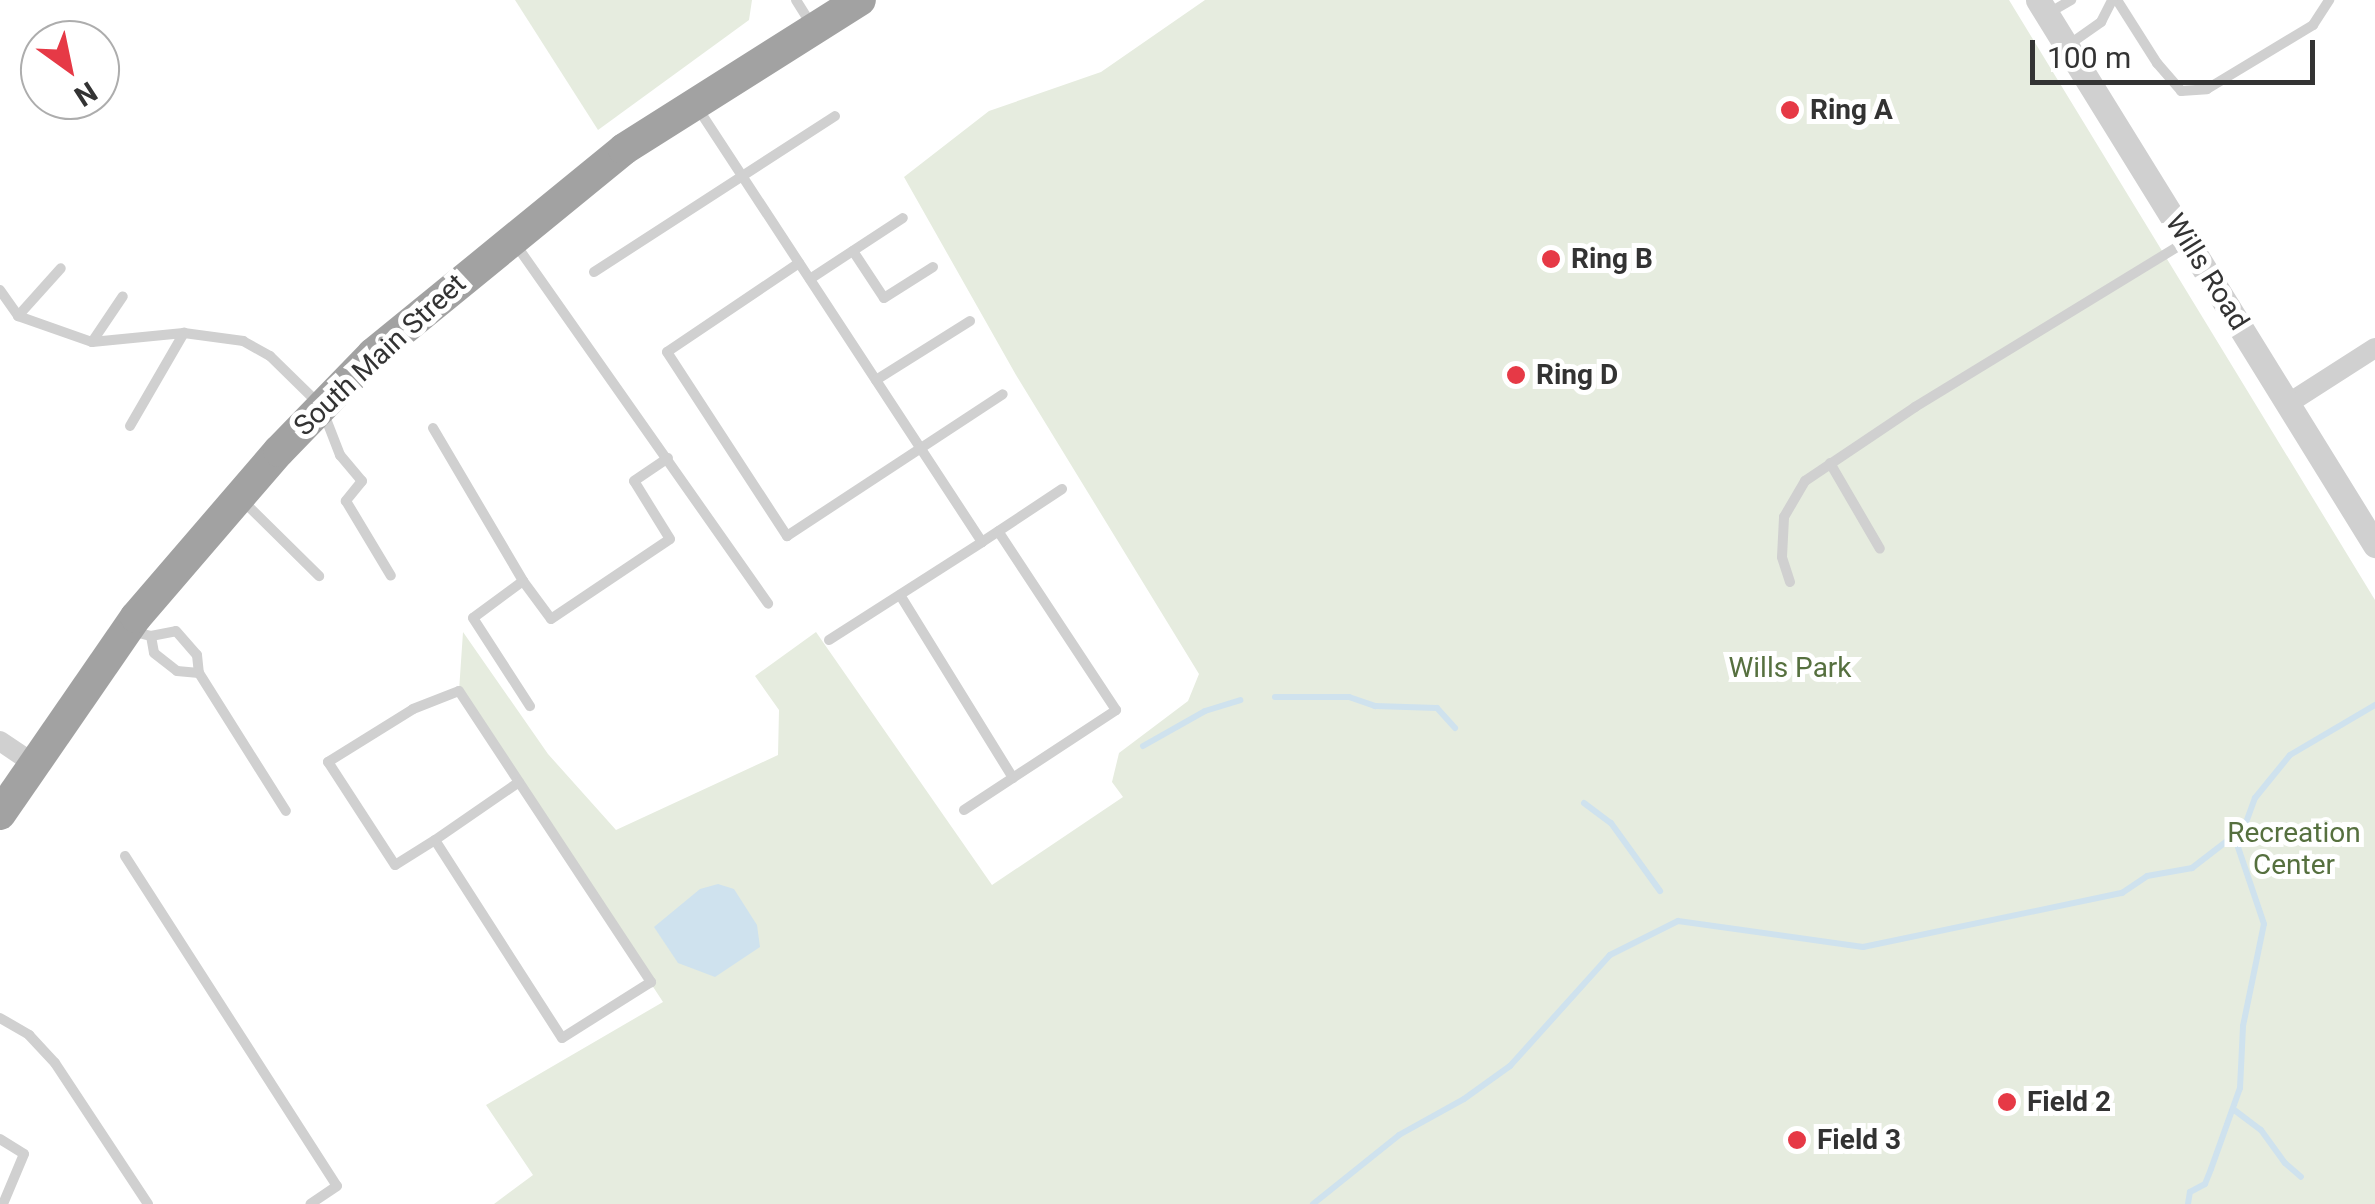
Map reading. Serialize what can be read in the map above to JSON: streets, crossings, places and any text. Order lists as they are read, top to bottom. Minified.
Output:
{"streets":{"highway":["South Main Street"],"street":["Wills Road"]},"parks":["Wills Park","Recreation Center"],"places":["Ring A","Ring B","Ring D","Field 2","Field 3"],"scale_bar":"100 m","north":"bottom right"}
